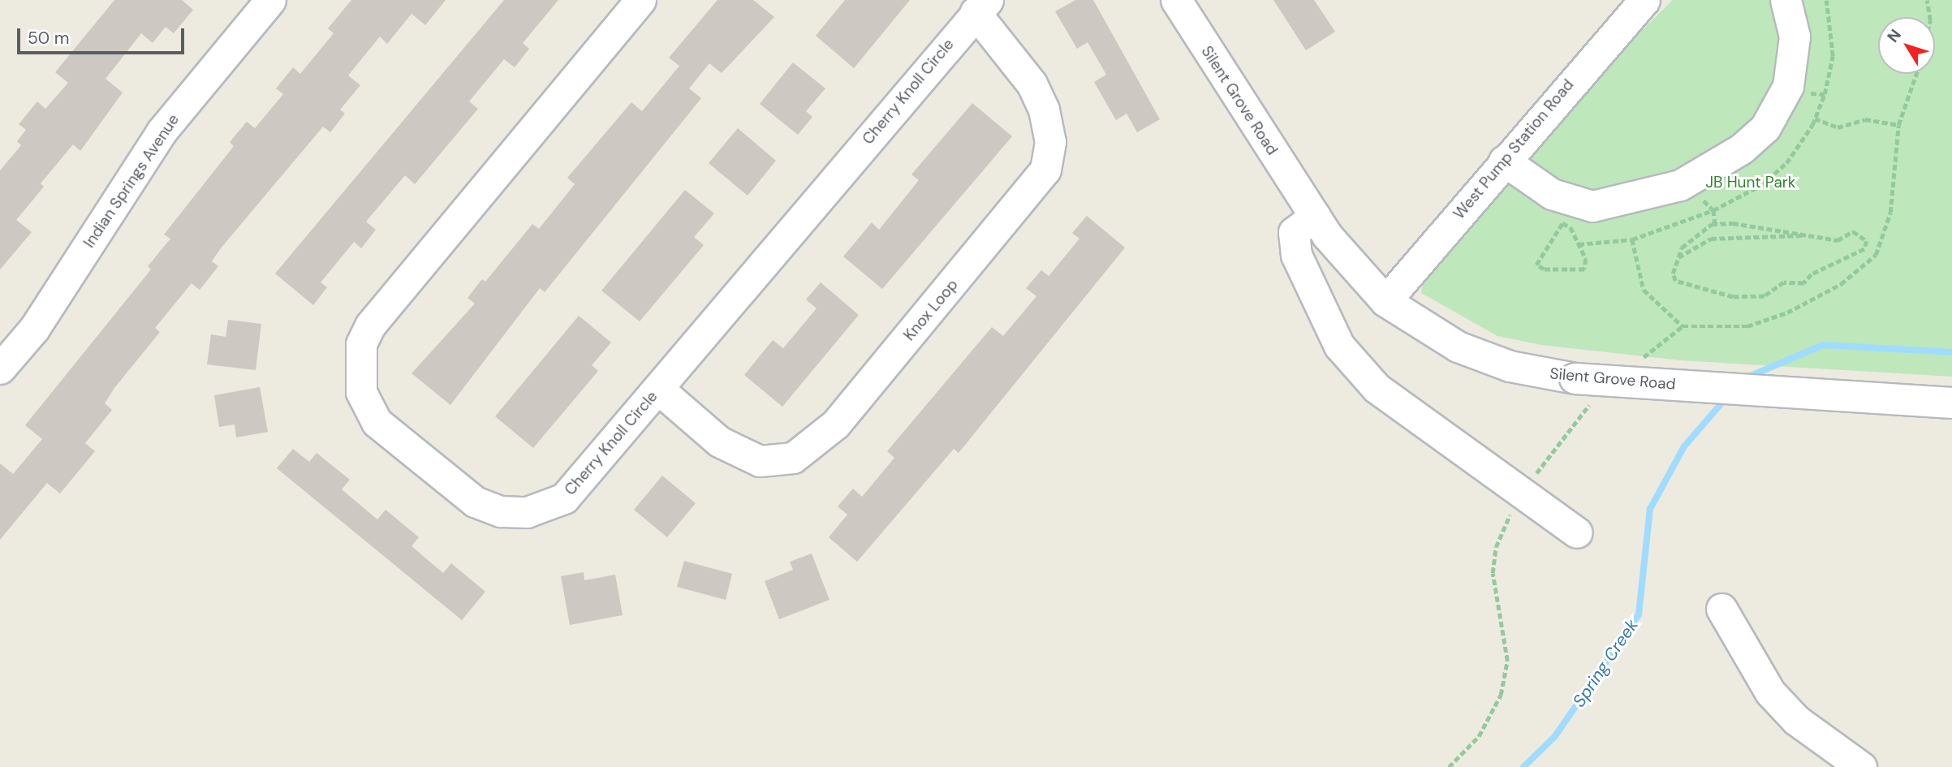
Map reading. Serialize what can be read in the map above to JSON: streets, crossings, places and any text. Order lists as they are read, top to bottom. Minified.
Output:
{"streets":{"street":["Cherry Knoll Circle","Silent Grove Road","West Pump Station Road","Indian Springs Avenue","Knox Loop"]},"crossings":[["Cherry Knoll Circle","Knox Loop"],["Silent Grove Road","West Pump Station Road"]],"water":["Spring Creek"],"parks":["JB Hunt Park"],"scale_bar":"50 m","north":"top left"}
